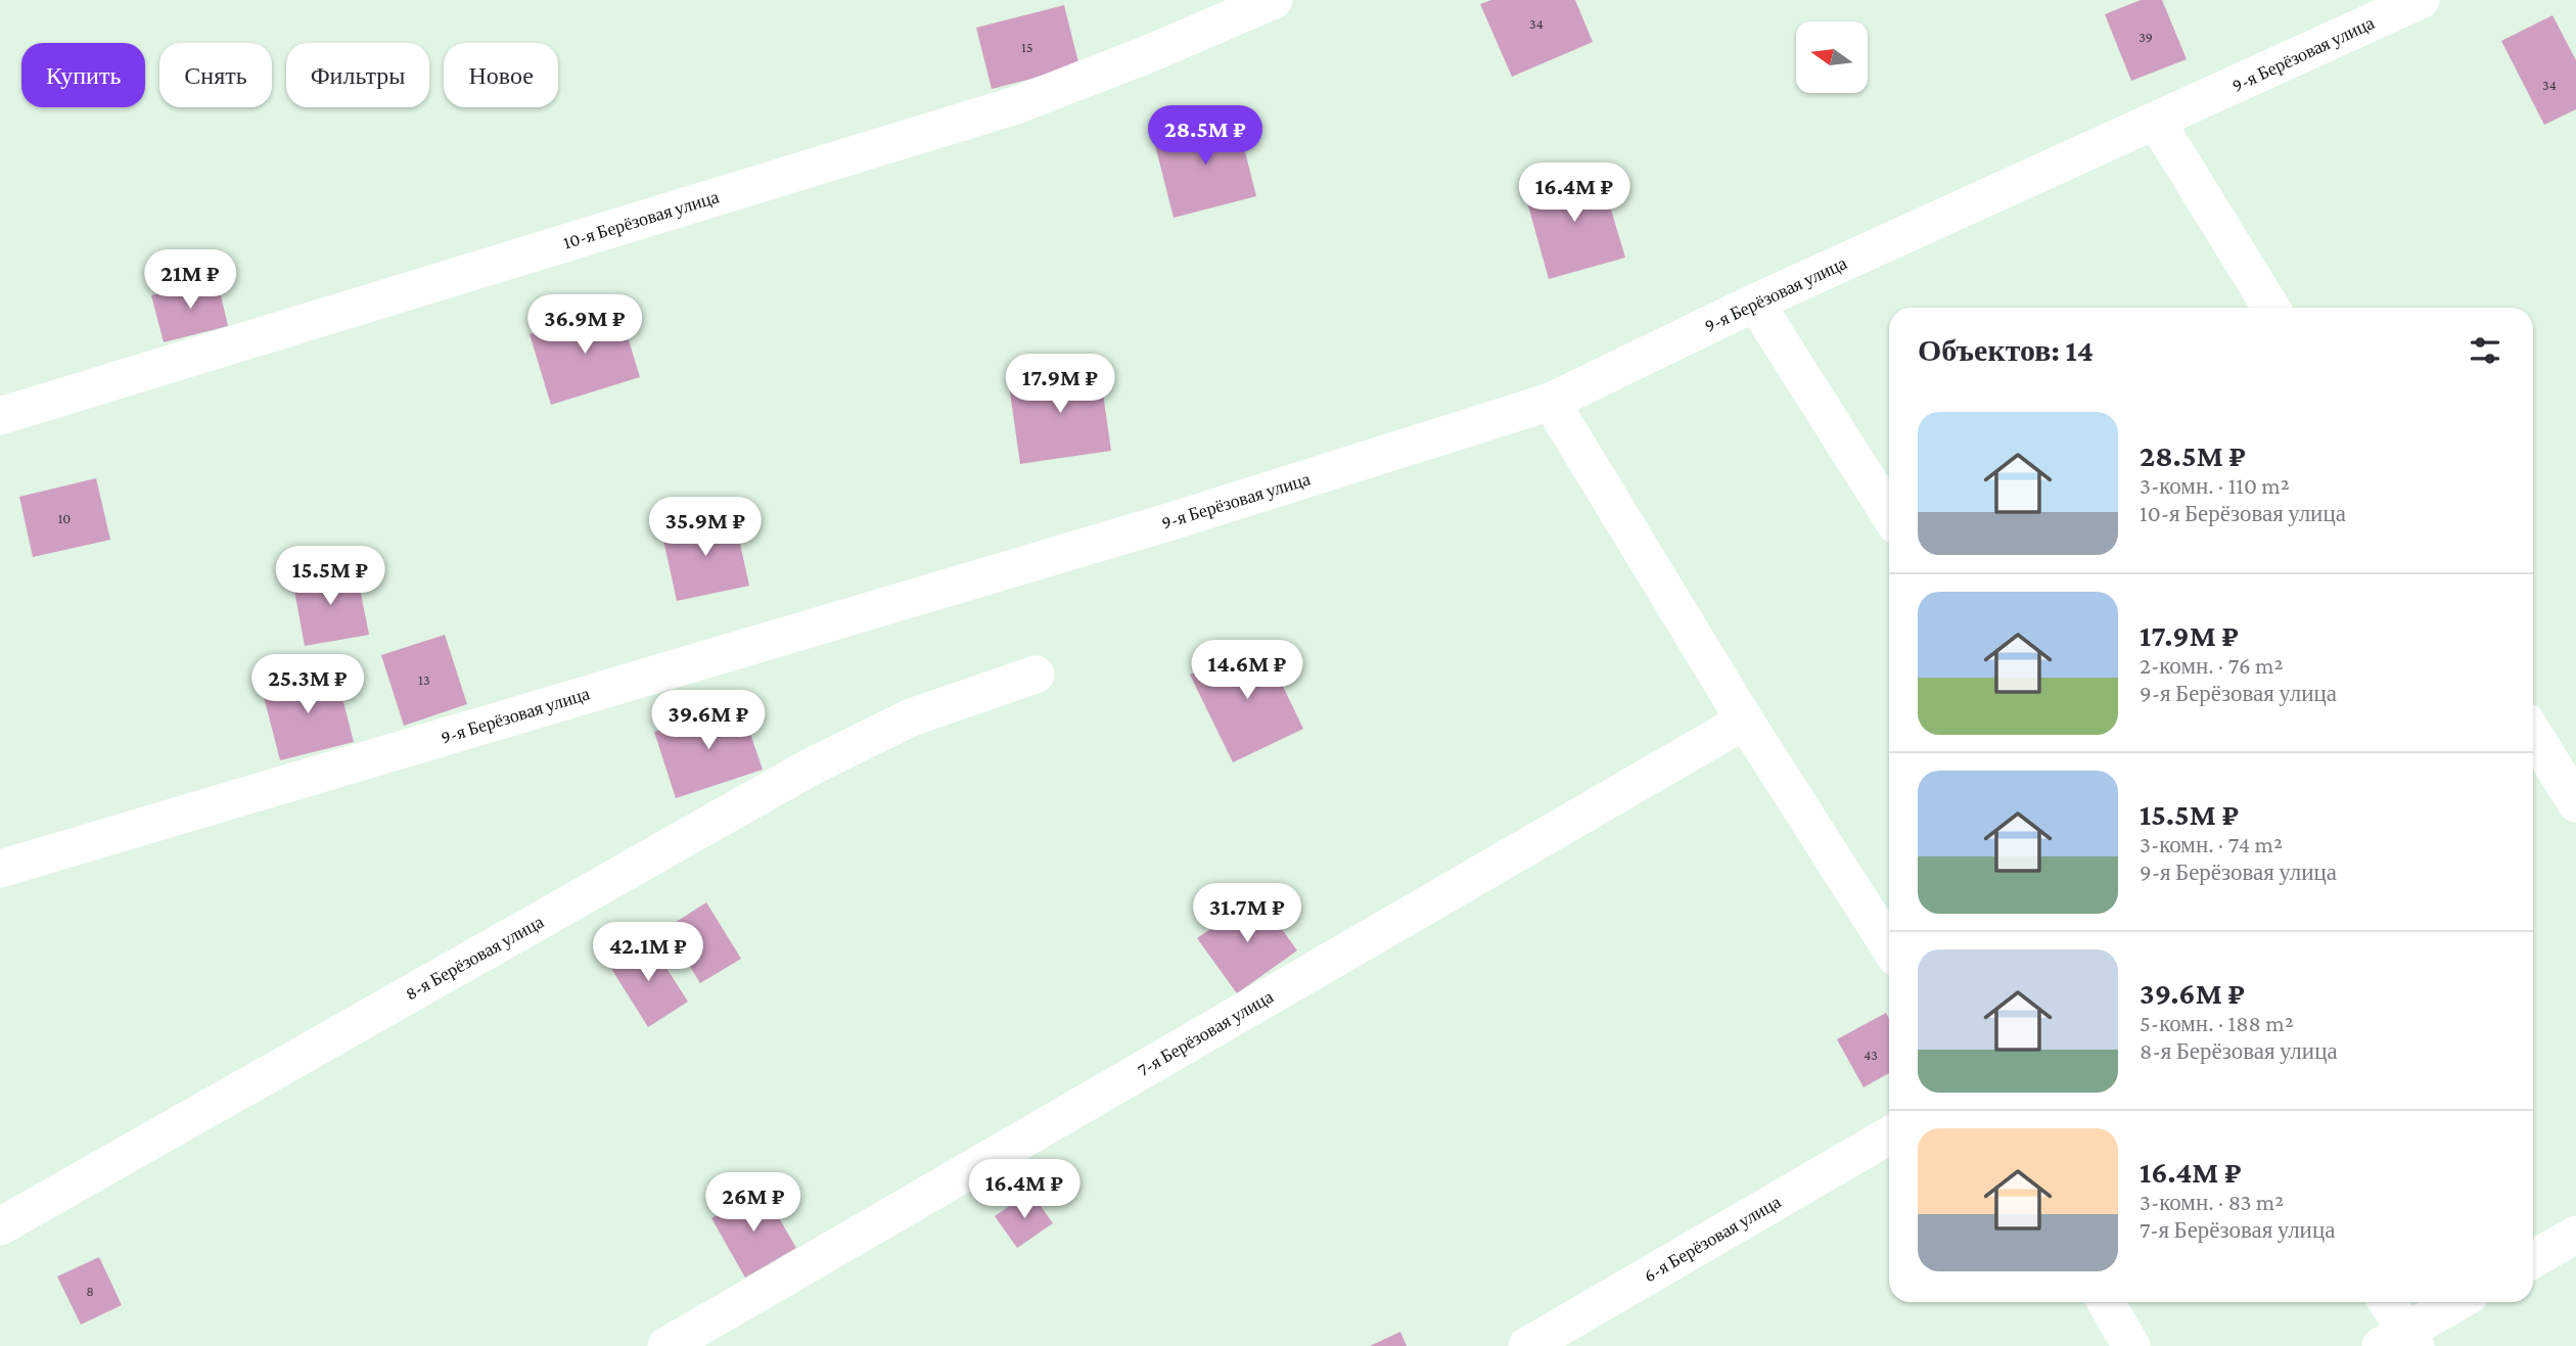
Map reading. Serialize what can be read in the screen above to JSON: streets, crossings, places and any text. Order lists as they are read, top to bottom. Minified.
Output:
{"streets":{"street":["9-я Берёзовая улица","10-я Берёзовая улица","8-я Берёзовая улица","7-я Берёзовая улица","6-я Берёзовая улица"]},"house_numbers":["34","39","15","34","10","13","43","8"],"north":"left","page":{"chip":["Купить","Снять","Фильтры","Новое"],"price":["28.5M ₽","16.4M ₽","21M ₽","36.9M ₽","17.9M ₽","35.9M ₽","15.5M ₽","14.6M ₽","25.3M ₽","39.6M ₽","31.7M ₽","42.1M ₽","16.4M ₽","26M ₽"],"heading":"Объектов: 14","list":[{"name":"28.5M ₽","note":"3-комн. · 110 m² · 10-я Берёзовая улица"},{"name":"17.9M ₽","note":"2-комн. · 76 m² · 9-я Берёзовая улица"},{"name":"15.5M ₽","note":"3-комн. · 74 m² · 9-я Берёзовая улица"},{"name":"39.6M ₽","note":"5-комн. · 188 m² · 8-я Берёзовая улица"},{"name":"16.4M ₽","note":"3-комн. · 83 m² · 7-я Берёзовая улица"}]}}
